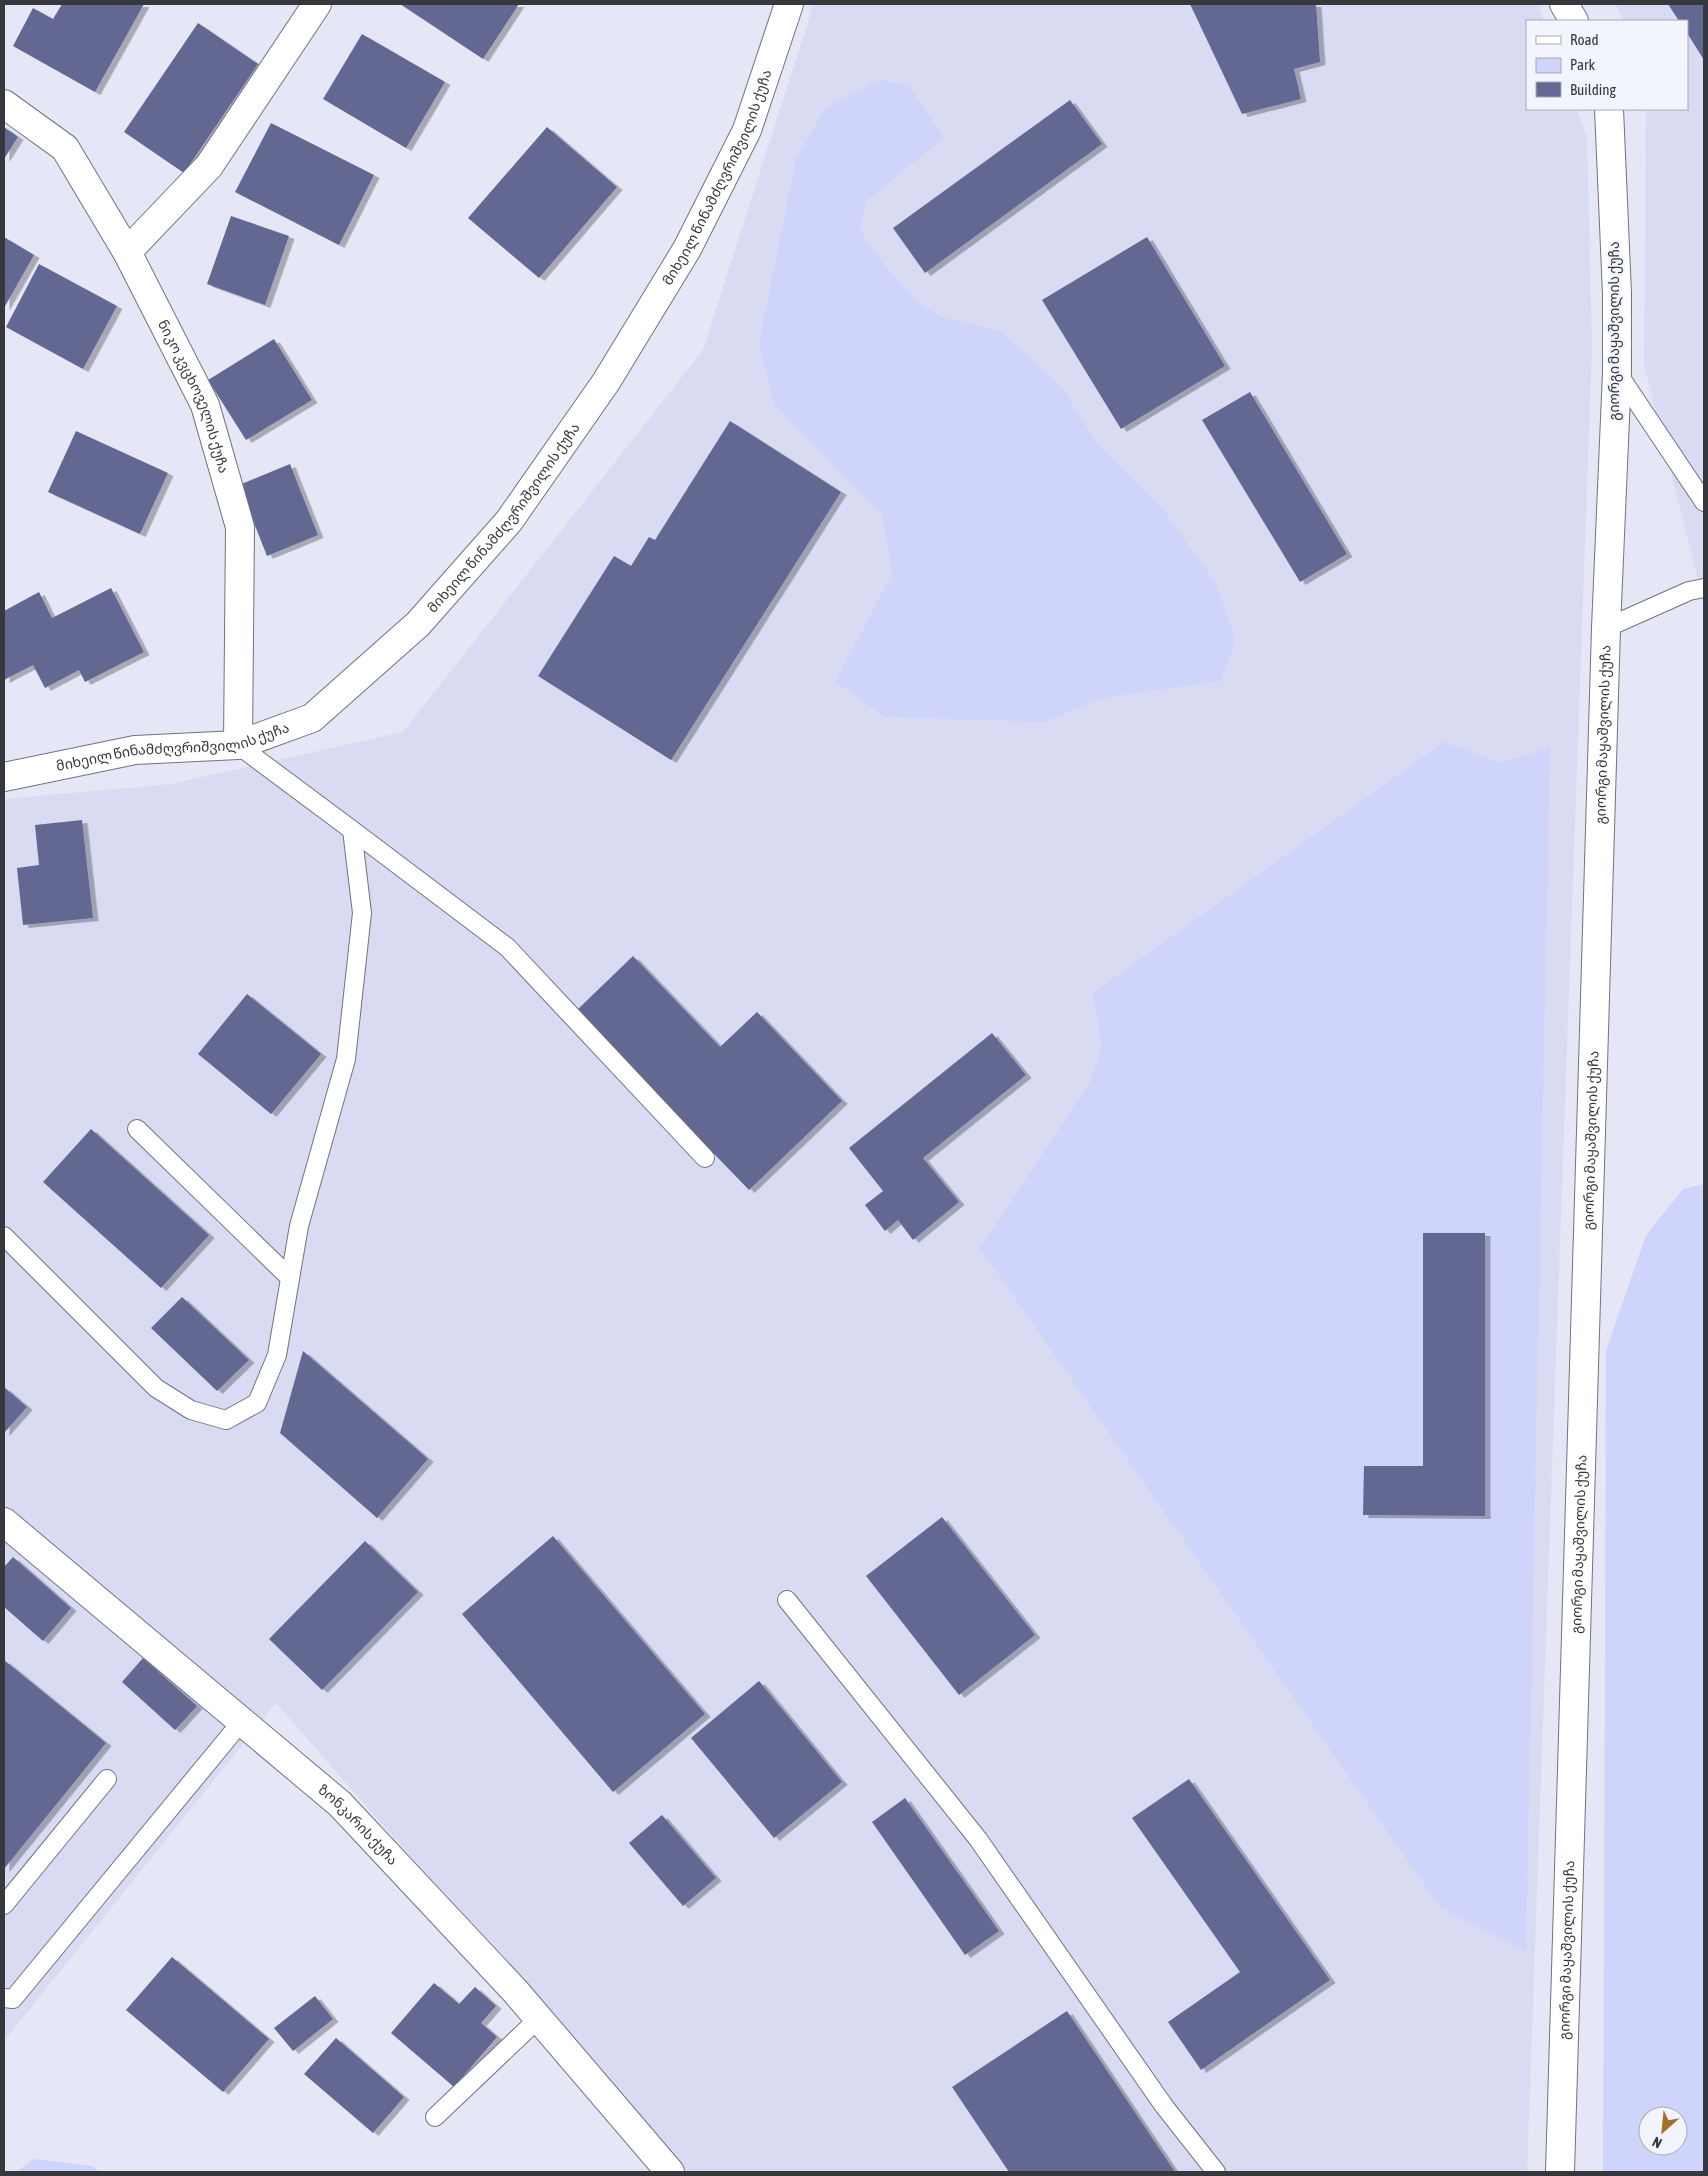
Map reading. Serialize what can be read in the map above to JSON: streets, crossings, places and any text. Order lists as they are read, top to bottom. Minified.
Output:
{"streets":{"street":["მიხეილ წინამძღვრიშვილის ქუჩა","გიორგი მაყაშვილის ქუჩა","ნიკო კვცხოველის ქუჩა","ზონკარის ქუჩა"]},"crossings":[["მიხეილ წინამძღვრიშვილის ქუჩა","ნიკო კვცხოველის ქუჩა"]],"legend":["Road","Park","Building"],"north":"bottom left"}
